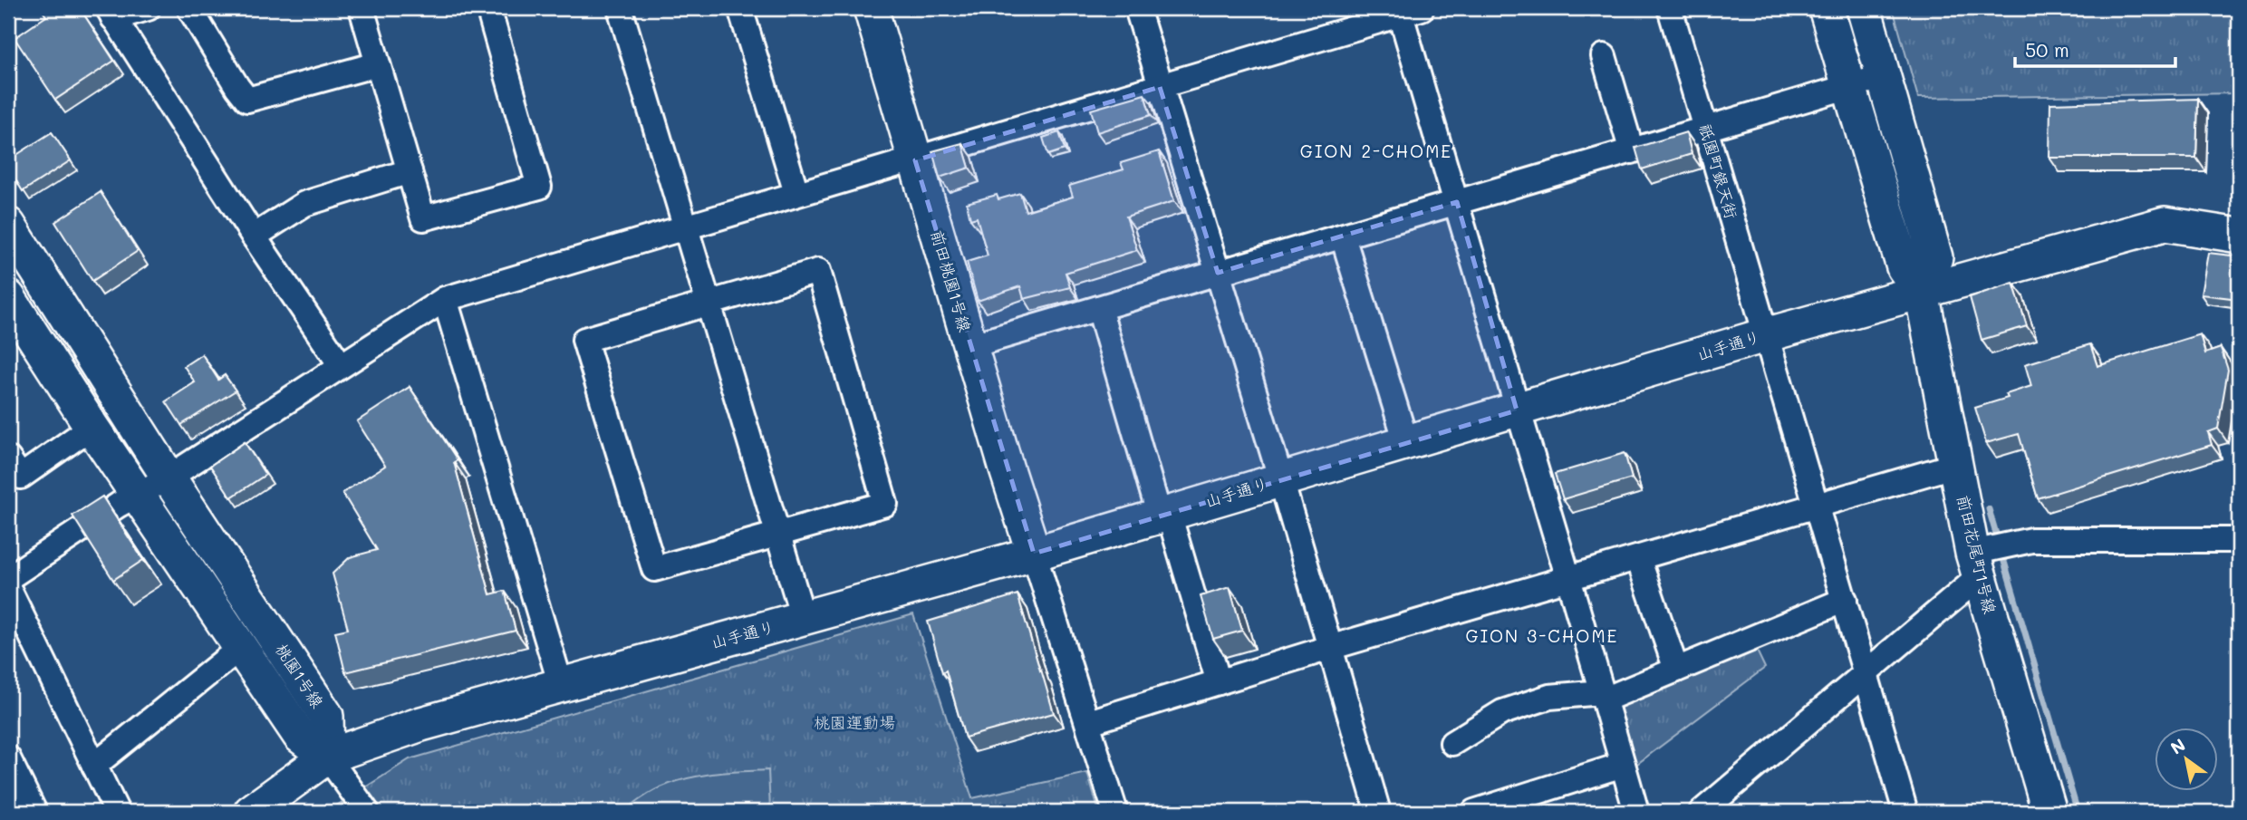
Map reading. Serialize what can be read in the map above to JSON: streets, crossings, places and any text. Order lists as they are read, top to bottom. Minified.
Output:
{"streets":{"street":["祇園町銀天街","前田桃園1号線","山手通り","前田花尾町1号線","桃園1号線"]},"crossings":[["祇園町銀天街","山手通り"],["前田桃園1号線","山手通り"],["山手通り","前田花尾町1号線"],["山手通り","桃園1号線"]],"districts":["GION 2-CHOME","GION 3-CHOME"],"parks":["桃園運動場"],"scale_bar":"50 m","north":"top left"}
